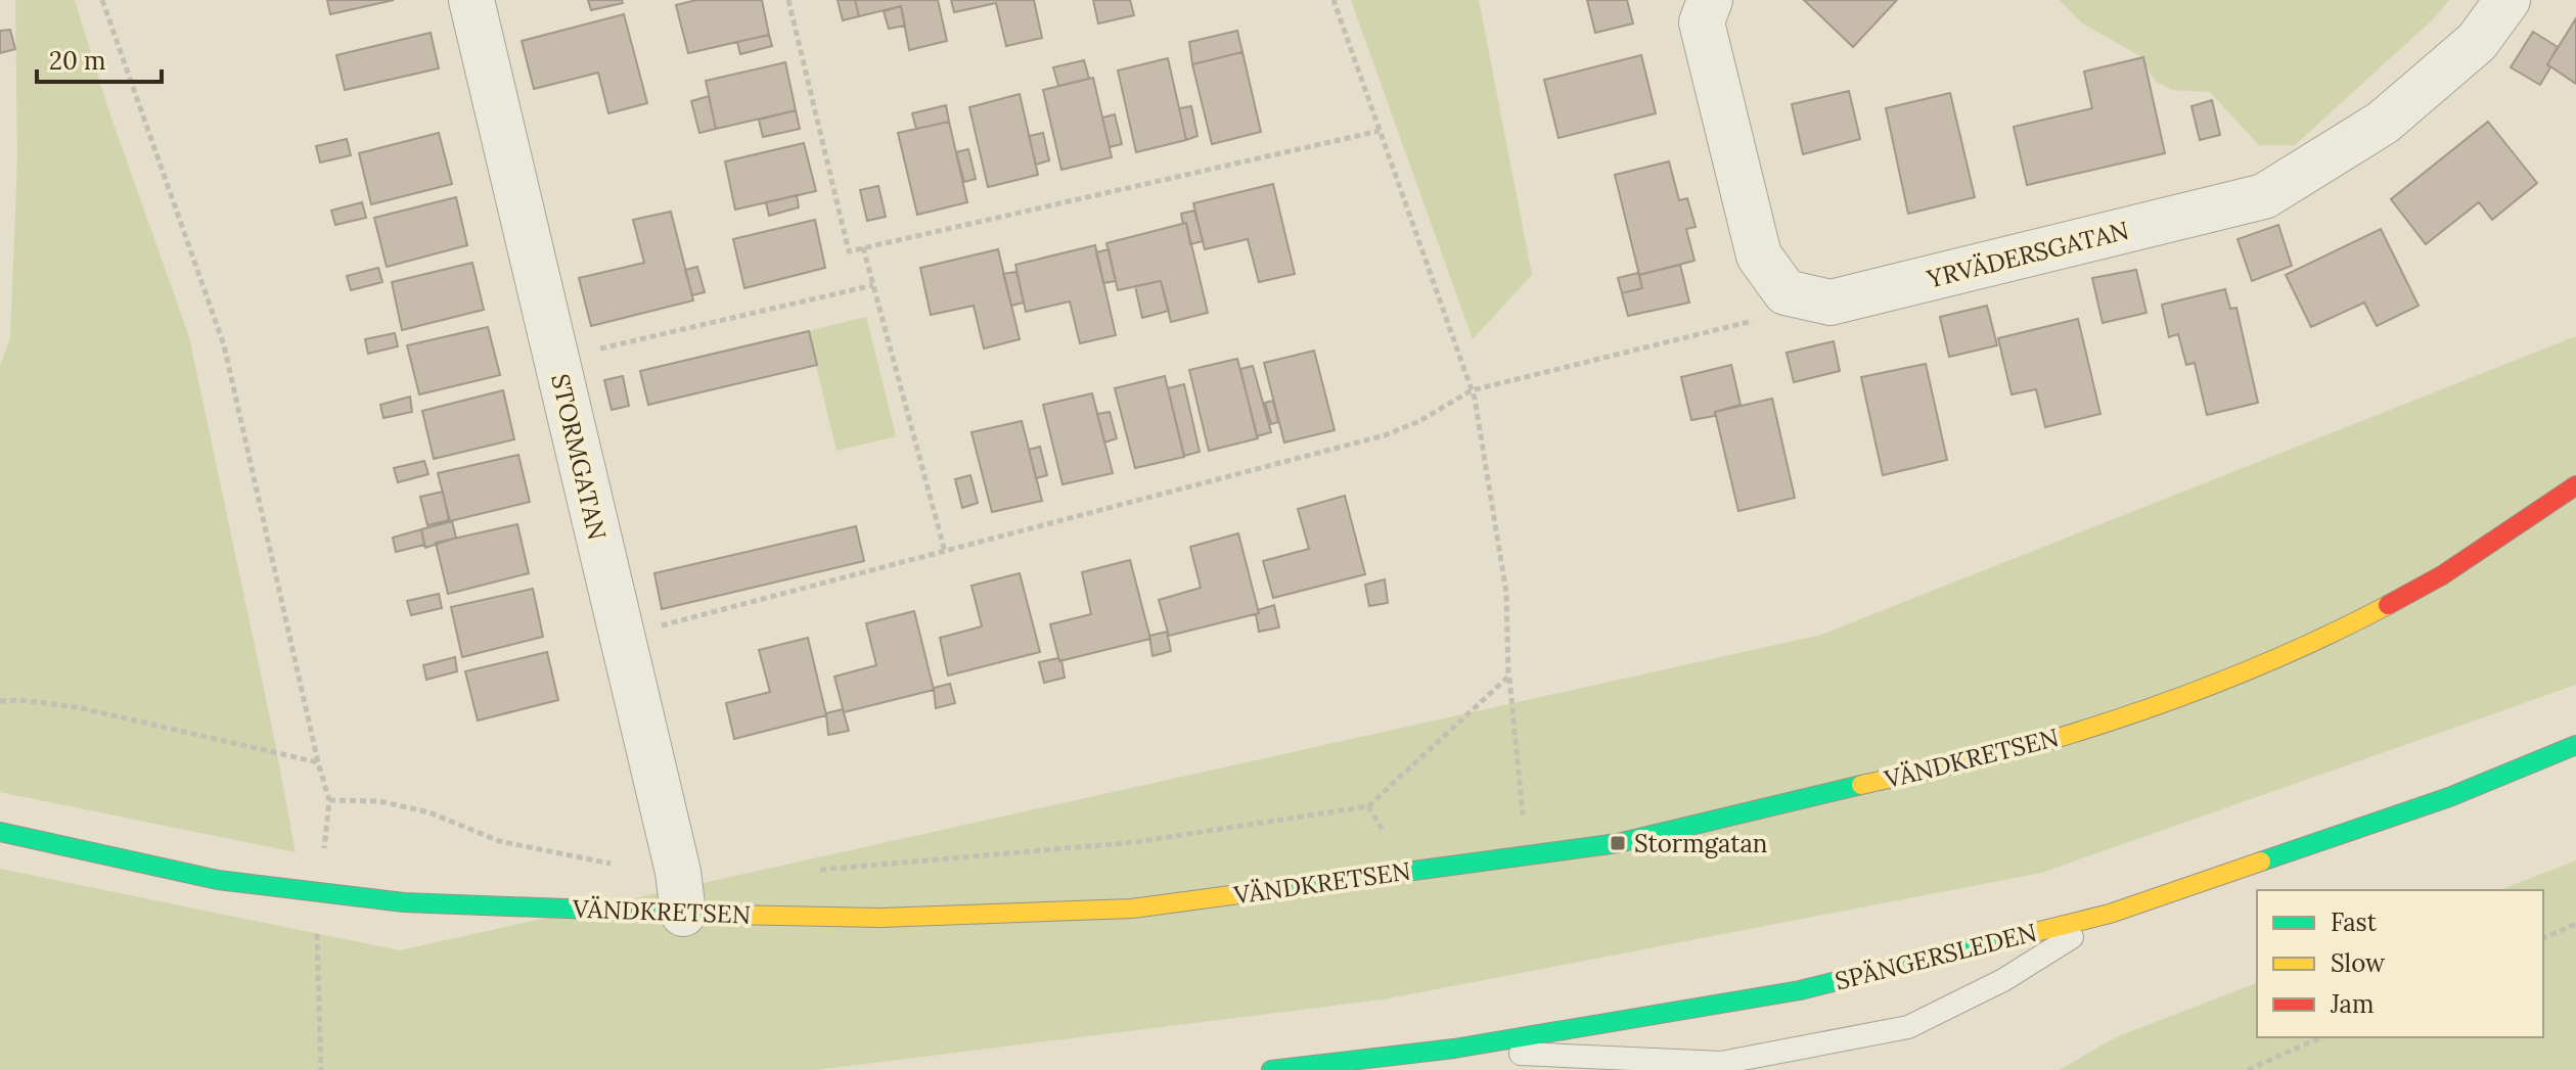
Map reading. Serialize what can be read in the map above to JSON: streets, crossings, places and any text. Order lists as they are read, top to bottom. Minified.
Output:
{"streets":{"street":["YRVÄDERSGATAN","STORMGATAN","VÄNDKRETSEN","SPÄNGERSLEDEN"]},"crossings":[["STORMGATAN","VÄNDKRETSEN"]],"places":{"transit":["Stormgatan"]},"legend":["Fast","Slow","Jam"],"scale_bar":"20 m"}
